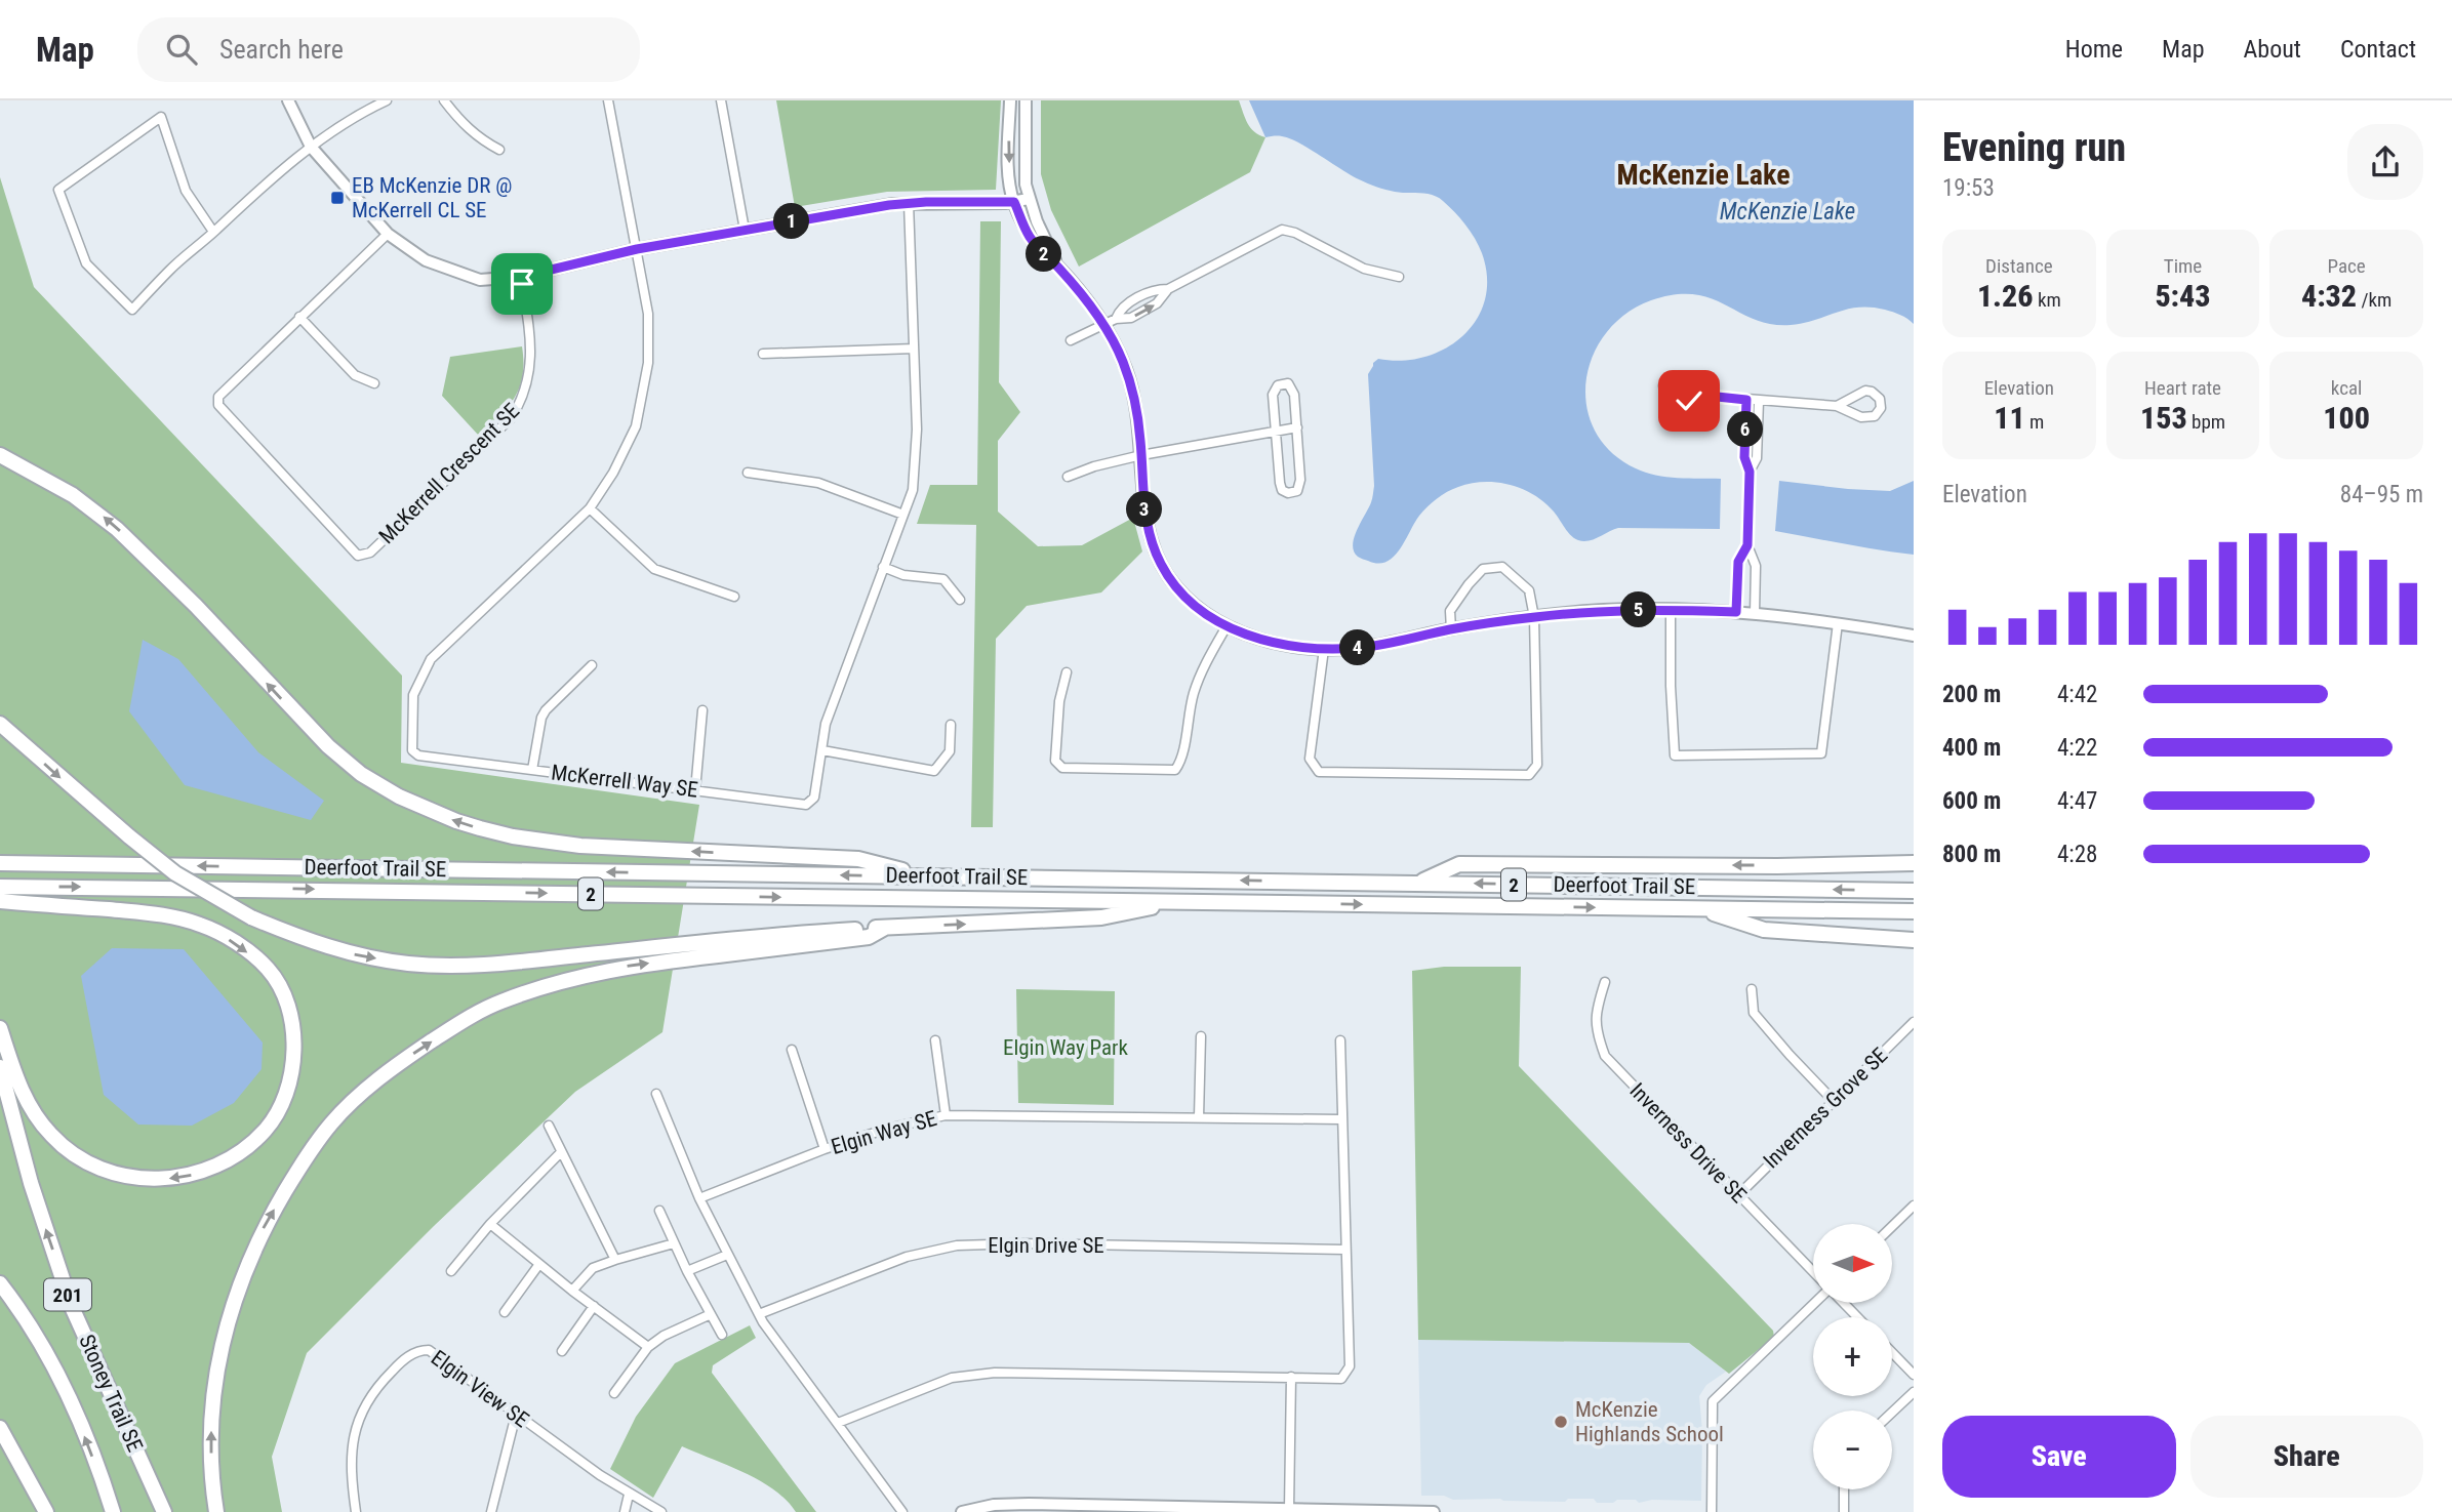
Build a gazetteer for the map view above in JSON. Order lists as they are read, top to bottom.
{
  "streets": {
    "highway": [
      "Deerfoot Trail SE",
      "2",
      "201",
      "Stoney Trail SE"
    ],
    "street": [
      "McKerrell Crescent SE",
      "McKerrell Way SE",
      "Inverness Grove SE",
      "Elgin Way SE",
      "Inverness Drive SE",
      "Elgin Drive SE",
      "Elgin View SE"
    ]
  },
  "crossings": [
    ["Inverness Grove SE", "Inverness Drive SE"]
  ],
  "districts": ["McKenzie Lake"],
  "water": ["McKenzie Lake"],
  "parks": ["Elgin Way Park"],
  "places": {
    "transit": ["EB McKenzie DR @ McKerrell CL SE"],
    "other": ["McKenzie Highlands School"]
  },
  "north": "right",
  "page": {
    "header": "Map",
    "search": "Search here",
    "nav": [
      "Home",
      "Map",
      "About",
      "Contact"
    ],
    "heading": ["Evening run", "19:53"],
    "pins": [
      "1",
      "2",
      "6",
      "3",
      "5",
      "4"
    ],
    "stats": [
      ["Distance", "1.26 km"],
      ["Time", "5:43"],
      ["Pace", "4:32 /km"],
      ["Elevation", "11 m"],
      ["Heart rate", "153 bpm"],
      ["kcal", "100"]
    ],
    "chart": ["Elevation", "84–95 m"],
    "list": [
      {
        "name": "200 m",
        "note": "4:42"
      },
      {
        "name": "400 m",
        "note": "4:22"
      },
      {
        "name": "600 m",
        "note": "4:47"
      },
      {
        "name": "800 m",
        "note": "4:28"
      }
    ],
    "map_buttons": ["+", "−"],
    "buttons": ["Save", "Share"]
  }
}
